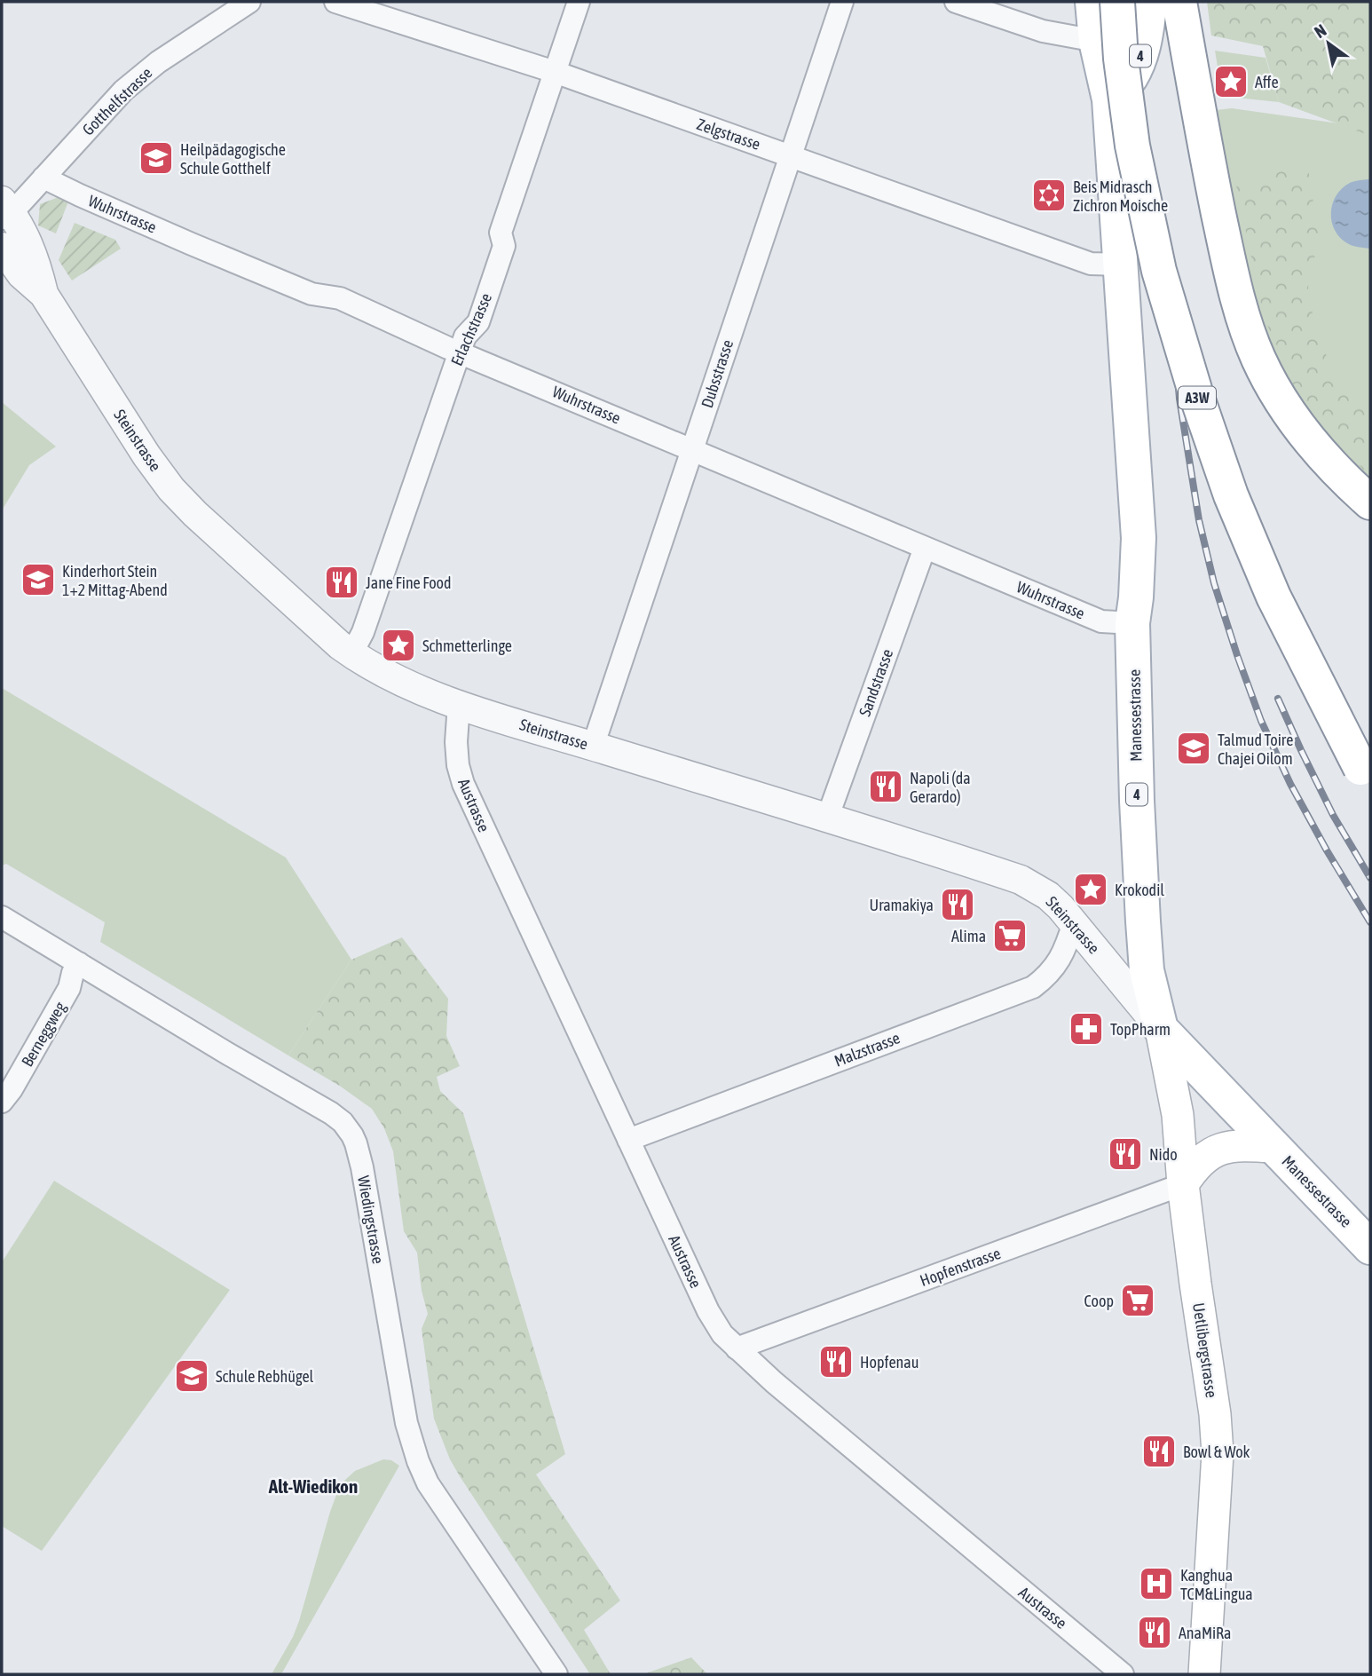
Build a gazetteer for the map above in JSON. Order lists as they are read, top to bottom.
{
  "streets": {
    "main road": [
      "4",
      "A3W",
      "Manessestrasse",
      "Uetlibergstrasse"
    ],
    "street": [
      "Gotthelfstrasse",
      "Zelgstrasse",
      "Wuhrstrasse",
      "Erlachstrasse",
      "Dubsstrasse",
      "Steinstrasse",
      "Sandstrasse",
      "Austrasse",
      "Berneggweg",
      "Malzstrasse",
      "Wiedingstrasse",
      "Hopfenstrasse"
    ]
  },
  "crossings": [
    ["4", "Manessestrasse"],
    ["Gotthelfstrasse", "Wuhrstrasse"],
    ["Gotthelfstrasse", "Steinstrasse"],
    ["Zelgstrasse", "Erlachstrasse"],
    ["Zelgstrasse", "Dubsstrasse"],
    ["Zelgstrasse", "Manessestrasse"],
    ["Wuhrstrasse", "Erlachstrasse"],
    ["Wuhrstrasse", "Dubsstrasse"],
    ["Wuhrstrasse", "Sandstrasse"],
    ["Wuhrstrasse", "Manessestrasse"],
    ["Erlachstrasse", "Steinstrasse"],
    ["Dubsstrasse", "Steinstrasse"],
    ["Steinstrasse", "Sandstrasse"],
    ["Steinstrasse", "Manessestrasse"],
    ["Steinstrasse", "Austrasse"],
    ["Steinstrasse", "Malzstrasse"],
    ["Steinstrasse", "Uetlibergstrasse"],
    ["Manessestrasse", "Uetlibergstrasse"],
    ["Austrasse", "Malzstrasse"],
    ["Austrasse", "Hopfenstrasse"],
    ["Berneggweg", "Wiedingstrasse"],
    ["Hopfenstrasse", "Uetlibergstrasse"]
  ],
  "districts": ["Alt-Wiedikon"],
  "places": {
    "place": ["Affe", "Schmetterlinge", "Krokodil"],
    "school or university": [
      "Heilpädagogische Schule Gotthelf",
      "Kinderhort Stein 1+2 Mittag-Abend",
      "Talmud Toire Chajei Oilom",
      "Schule Rebhügel"
    ],
    "synagogue": ["Beis Midrasch Zichron Moische"],
    "restaurant": [
      "Jane Fine Food",
      "Napoli (da Gerardo)",
      "Uramakiya",
      "Nido",
      "Hopfenau",
      "Bowl & Wok",
      "AnaMiRa"
    ],
    "supermarket": ["Alima", "Coop"],
    "pharmacy": ["TopPharm"],
    "hospital": ["Kanghua TCM&Lingua"]
  },
  "north": "top left"
}
